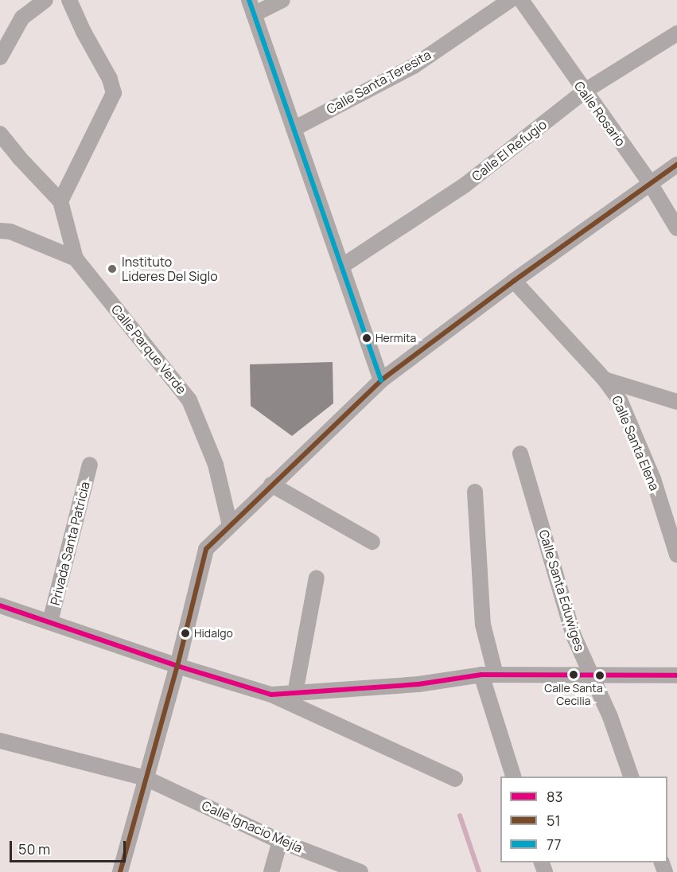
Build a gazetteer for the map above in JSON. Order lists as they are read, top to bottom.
{
  "streets": {
    "street": [
      "Calle Santa Teresita",
      "Calle Rosario",
      "Calle El Refugio",
      "Calle Parque Verde",
      "Calle Santa Elena",
      "Privada Santa Patricia",
      "Calle Santa Eduwiges",
      "Calle Ignacio Mejía"
    ]
  },
  "crossings": [
    ["Calle Rosario", "Calle El Refugio"]
  ],
  "places": [
    "Instituto Lideres Del Siglo",
    "Hermita",
    "Hidalgo",
    "Calle Santa Cecilia"
  ],
  "lines": ["transit line 77", "transit line 51", "transit line 83"],
  "legend": ["83", "51", "77"],
  "scale_bar": "50 m"
}
